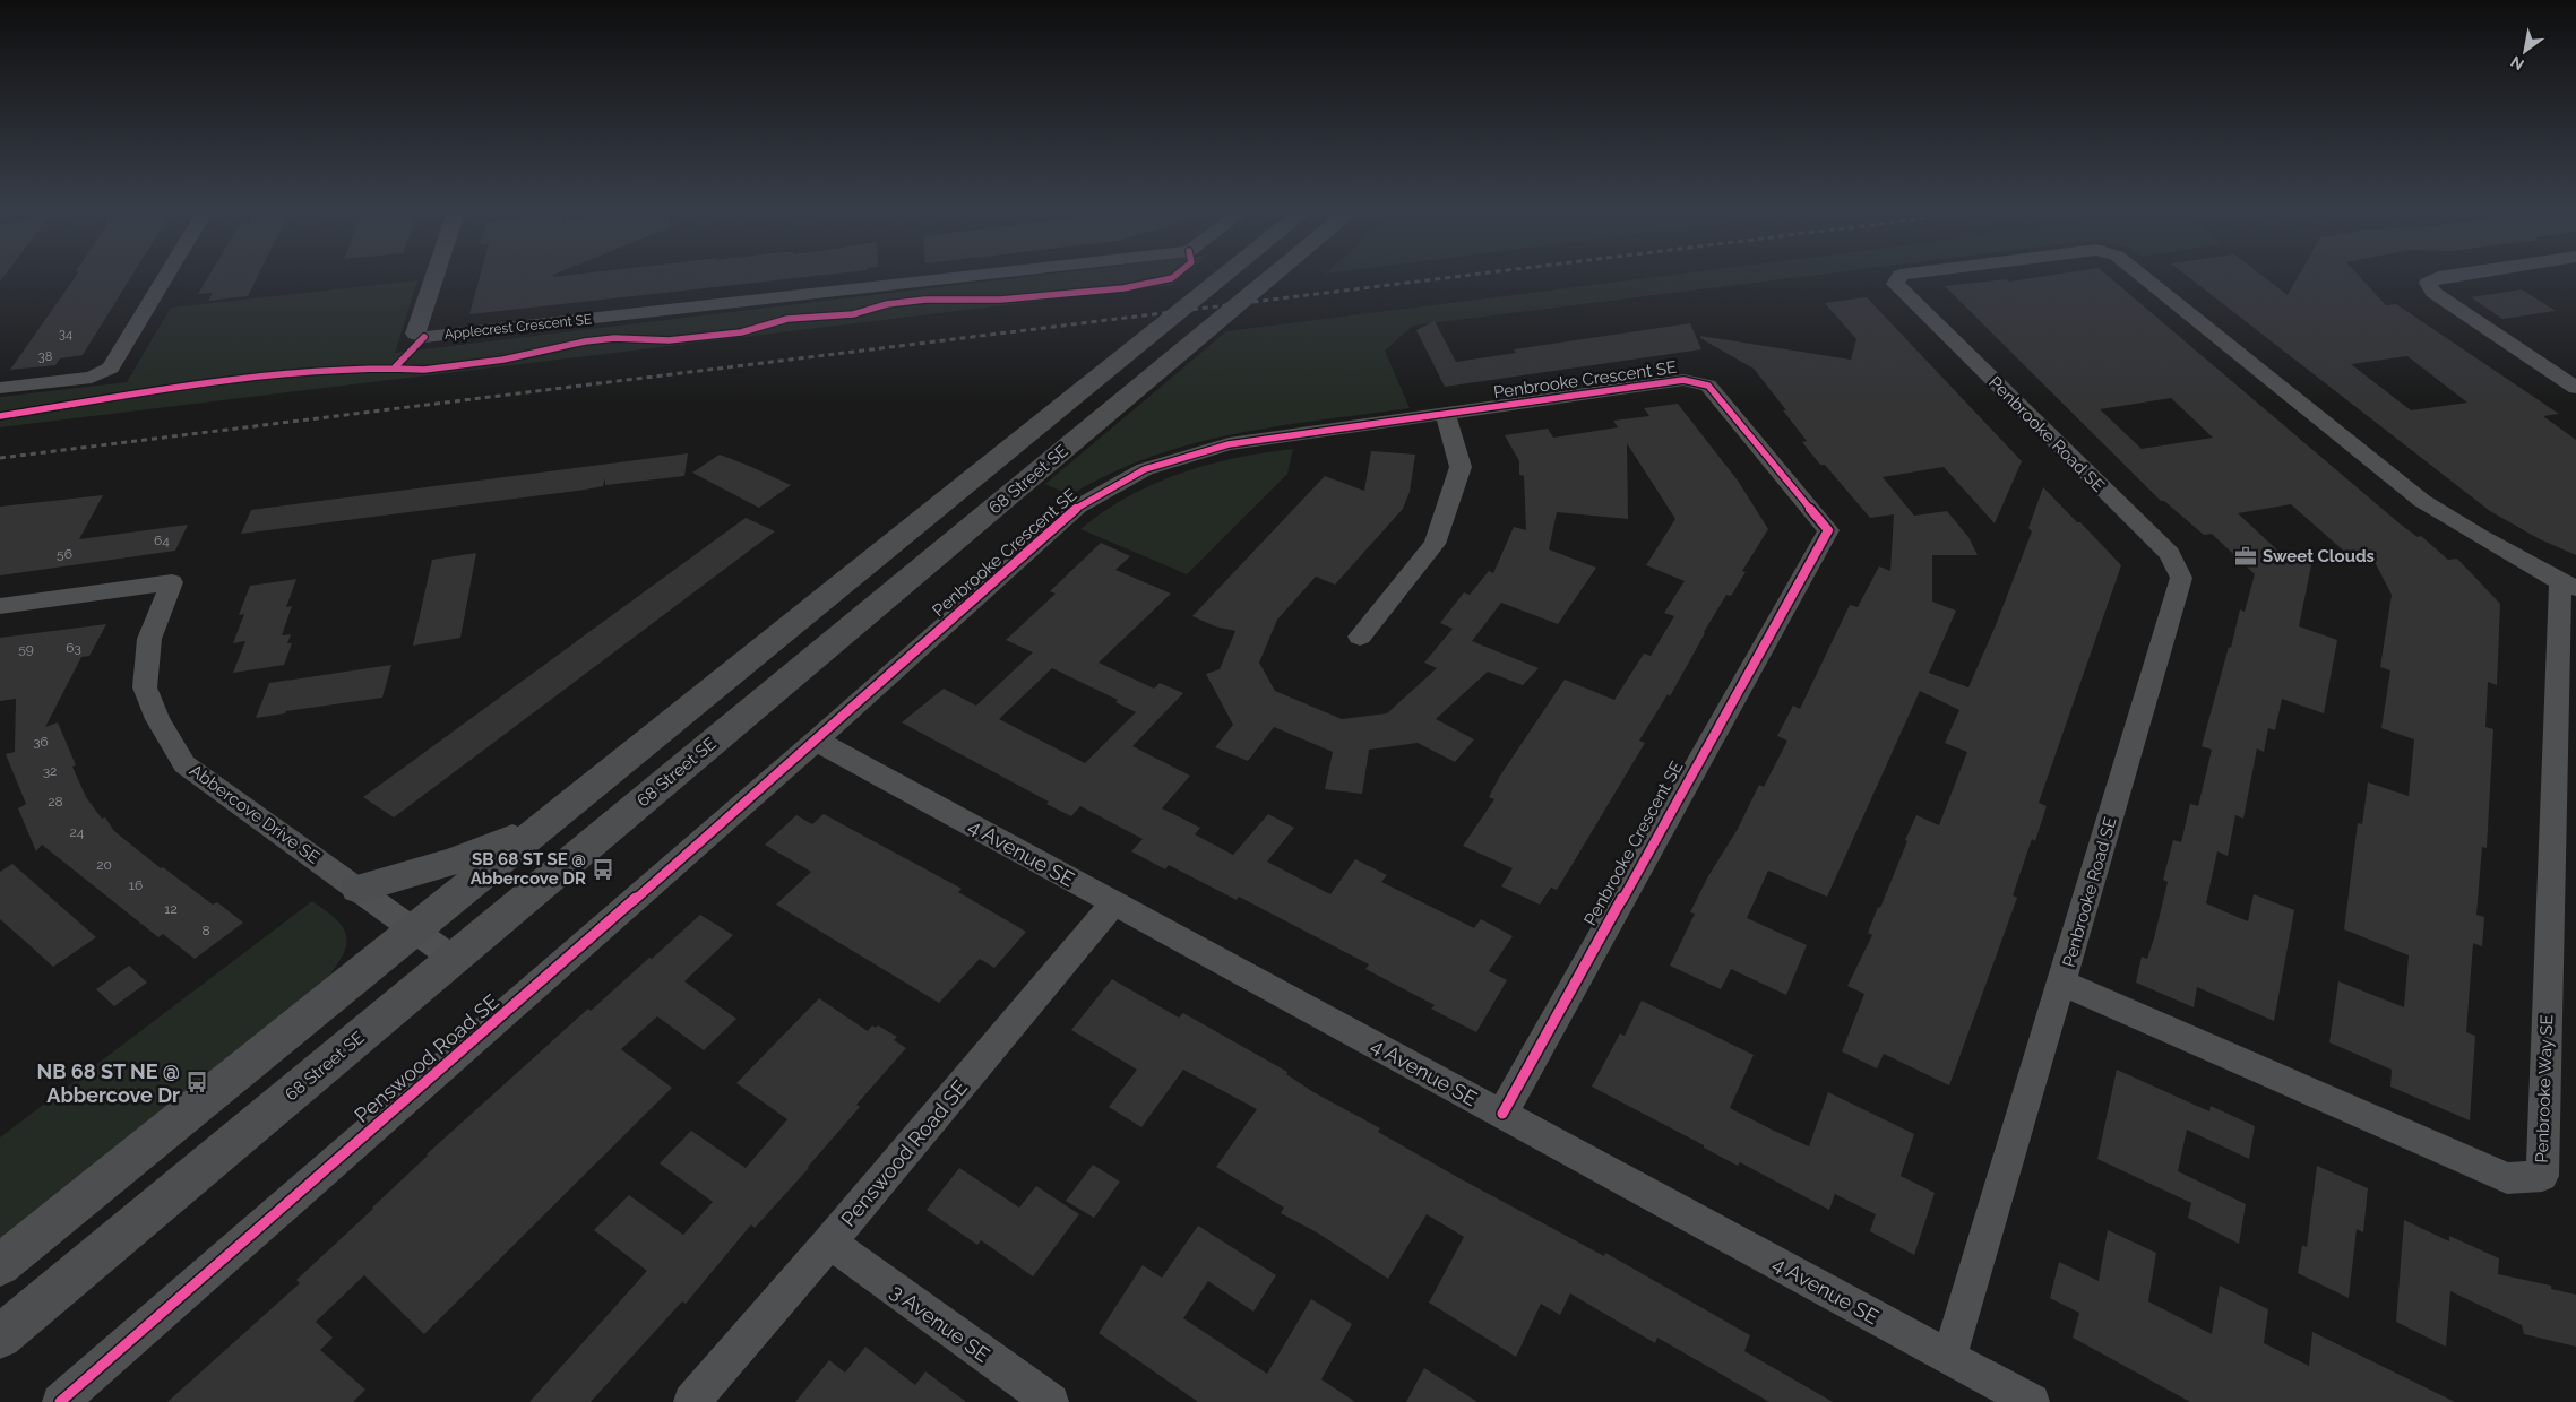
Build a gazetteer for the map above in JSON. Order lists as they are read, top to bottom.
{
  "streets": {
    "main road": ["68 Street SE"],
    "street": [
      "Applecrest Crescent SE",
      "Penbrooke Crescent SE",
      "Penbrooke Road SE",
      "Abbercove Drive SE",
      "4 Avenue SE",
      "Penswood Road SE",
      "Penbrooke Way SE",
      "3 Avenue SE"
    ]
  },
  "crossings": [
    ["Penbrooke Crescent SE", "4 Avenue SE"],
    ["Penbrooke Crescent SE", "Penswood Road SE"],
    ["Penbrooke Road SE", "4 Avenue SE"],
    ["Penbrooke Road SE", "Penbrooke Way SE"],
    ["68 Street SE", "Abbercove Drive SE"],
    ["4 Avenue SE", "Penswood Road SE"],
    ["Penswood Road SE", "3 Avenue SE"]
  ],
  "places": {
    "office": ["Sweet Clouds"],
    "bus stop": ["SB 68 ST SE @ Abbercove DR", "NB 68 ST NE @ Abbercove Dr"]
  },
  "house_numbers": [
    "34",
    "38",
    "64",
    "56",
    "63",
    "59",
    "36",
    "32",
    "28",
    "24",
    "20",
    "16",
    "12",
    "8"
  ],
  "north": "bottom left"
}
